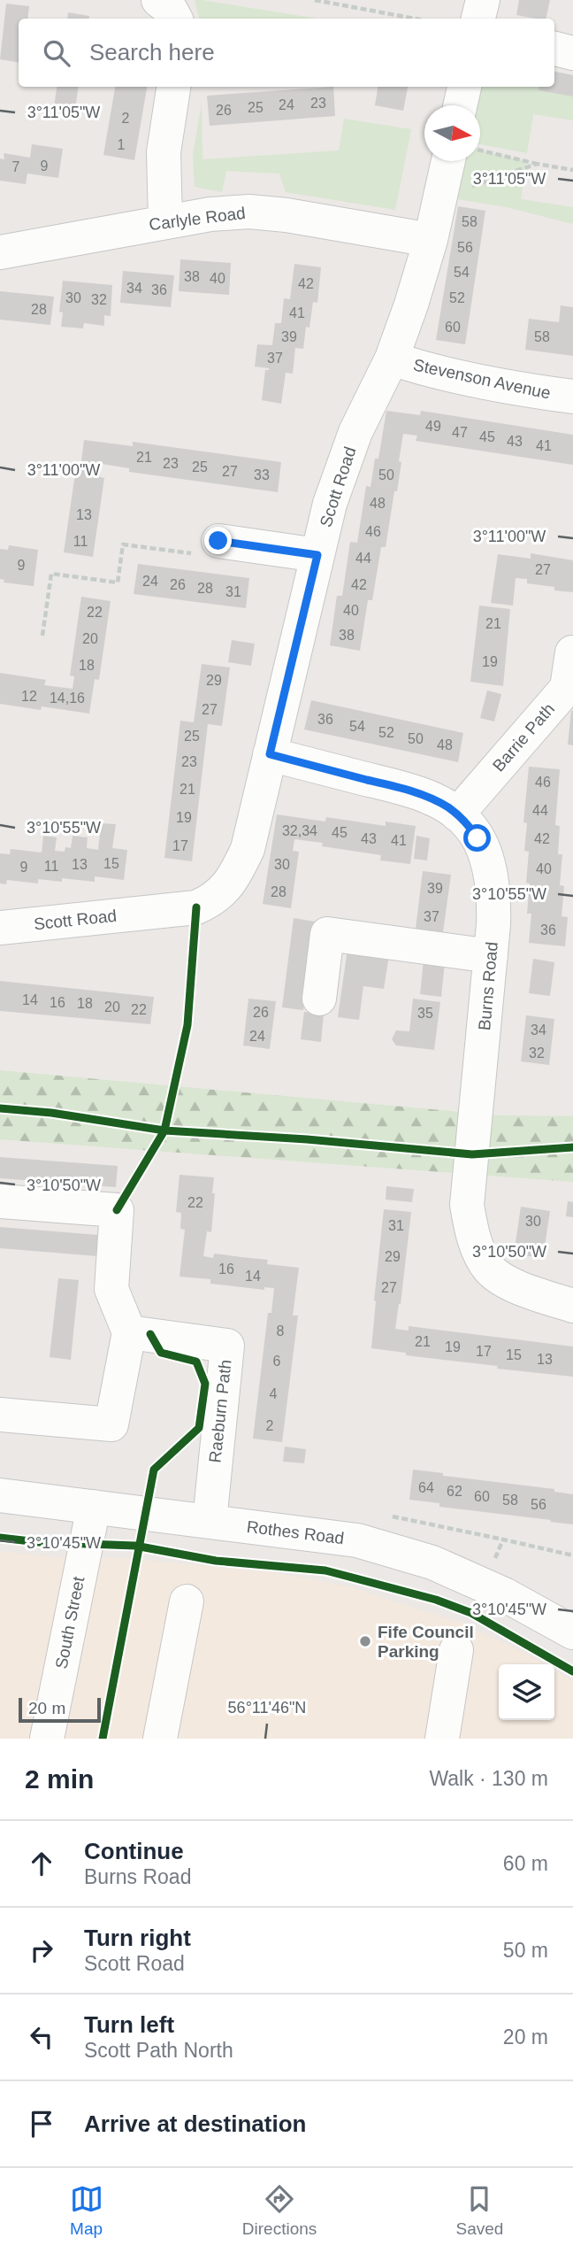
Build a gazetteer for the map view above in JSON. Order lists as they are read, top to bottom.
{
  "streets": {
    "street": [
      "Carlyle Road",
      "Stevenson Avenue",
      "Scott Road",
      "Barrie Path",
      "Burns Road",
      "Raeburn Path",
      "Rothes Road",
      "South Street"
    ]
  },
  "crossings": [
    ["Carlyle Road", "Scott Road"],
    ["Stevenson Avenue", "Scott Road"],
    ["Scott Road", "Burns Road"],
    ["Barrie Path", "Burns Road"],
    ["Raeburn Path", "Rothes Road"],
    ["Rothes Road", "South Street"]
  ],
  "places": ["Fife Council Parking"],
  "house_numbers": [
    "23",
    "24",
    "25",
    "26",
    "2",
    "1",
    "9",
    "7",
    "58",
    "56",
    "54",
    "38",
    "40",
    "42",
    "34",
    "36",
    "30",
    "52",
    "32",
    "28",
    "41",
    "60",
    "39",
    "58",
    "37",
    "49",
    "47",
    "45",
    "43",
    "41",
    "21",
    "23",
    "25",
    "27",
    "33",
    "50",
    "48",
    "13",
    "46",
    "11",
    "44",
    "9",
    "27",
    "24",
    "26",
    "42",
    "28",
    "31",
    "40",
    "22",
    "21",
    "38",
    "20",
    "19",
    "18",
    "29",
    "12",
    "14,16",
    "27",
    "36",
    "54",
    "52",
    "25",
    "50",
    "48",
    "23",
    "46",
    "21",
    "44",
    "19",
    "32,34",
    "45",
    "43",
    "42",
    "41",
    "17",
    "15",
    "13",
    "30",
    "11",
    "9",
    "40",
    "39",
    "28",
    "37",
    "36",
    "14",
    "16",
    "18",
    "20",
    "22",
    "26",
    "35",
    "34",
    "24",
    "32",
    "22",
    "30",
    "31",
    "29",
    "16",
    "14",
    "27",
    "8",
    "21",
    "19",
    "17",
    "15",
    "13",
    "6",
    "4",
    "2",
    "64",
    "62",
    "60",
    "58",
    "56"
  ],
  "scale_bar": "20 m",
  "north": "right",
  "page": {
    "search": "Search here",
    "scale": "20 m",
    "heading": ["2 min", "Walk · 130 m"],
    "list": [
      ["Continue", "Burns Road", "60 m"],
      ["Turn right", "Scott Road", "50 m"],
      ["Turn left", "Scott Path North", "20 m"],
      "Arrive at destination"
    ],
    "nav": ["Map", "Directions", "Saved"]
  },
  "coordinates": [
    "3°11'05\"W",
    "3°11'00\"W",
    "3°10'55\"W",
    "3°10'50\"W",
    "3°10'45\"W",
    "56°11'46\"N"
  ]
}
